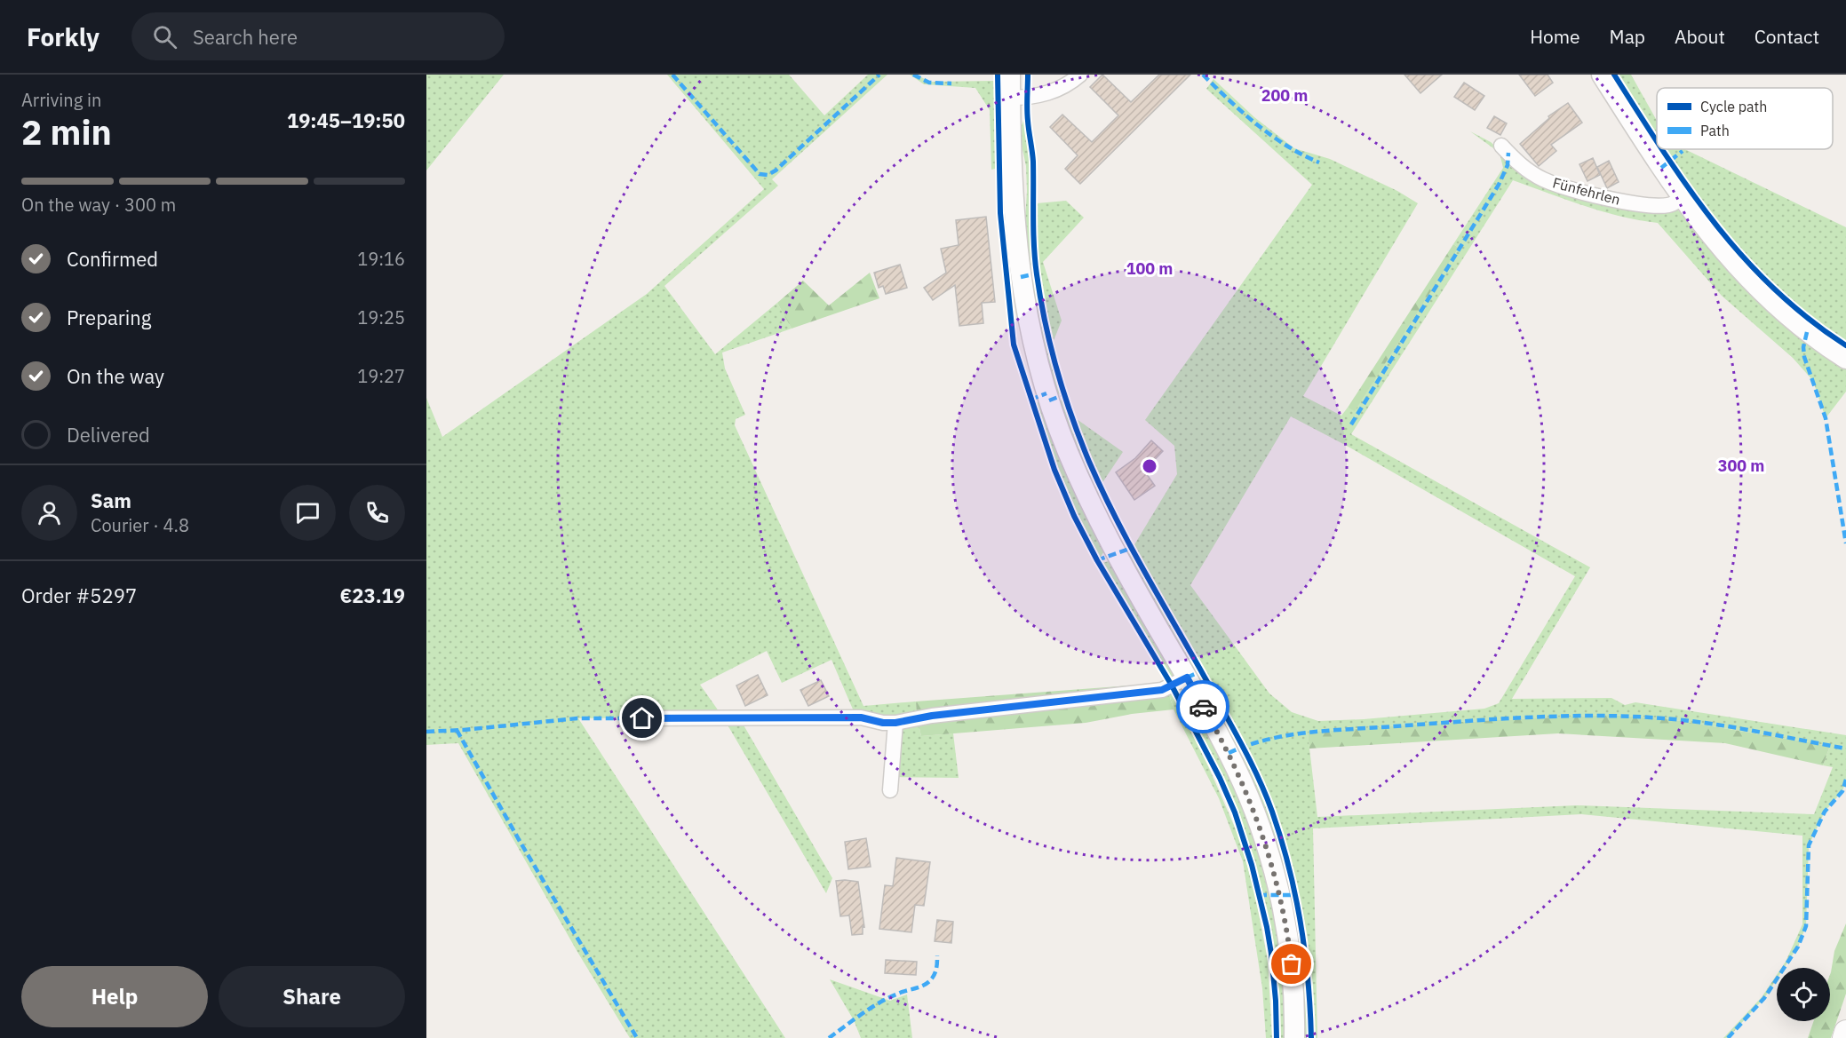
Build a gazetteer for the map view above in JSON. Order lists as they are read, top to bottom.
{
  "streets": {
    "street": ["Fünfehrlen"]
  },
  "legend": ["Cycle path", "Path"],
  "page": {
    "header": "Forkly",
    "search": "Search here",
    "nav": [
      "Home",
      "Map",
      "About",
      "Contact"
    ],
    "heading": ["2 min", "Arriving in", "19:45–19:50"],
    "panel": [
      "Sam",
      "Courier · 4.8",
      "Order #5297",
      "€23.19"
    ],
    "bar": "On the way · 300 m",
    "list": [
      ["Confirmed", "19:16"],
      ["Preparing", "19:25"],
      ["On the way", "19:27"],
      "Delivered"
    ],
    "buttons": ["Help", "Share"]
  },
  "rings": ["200 m", "100 m", "300 m"]
}
